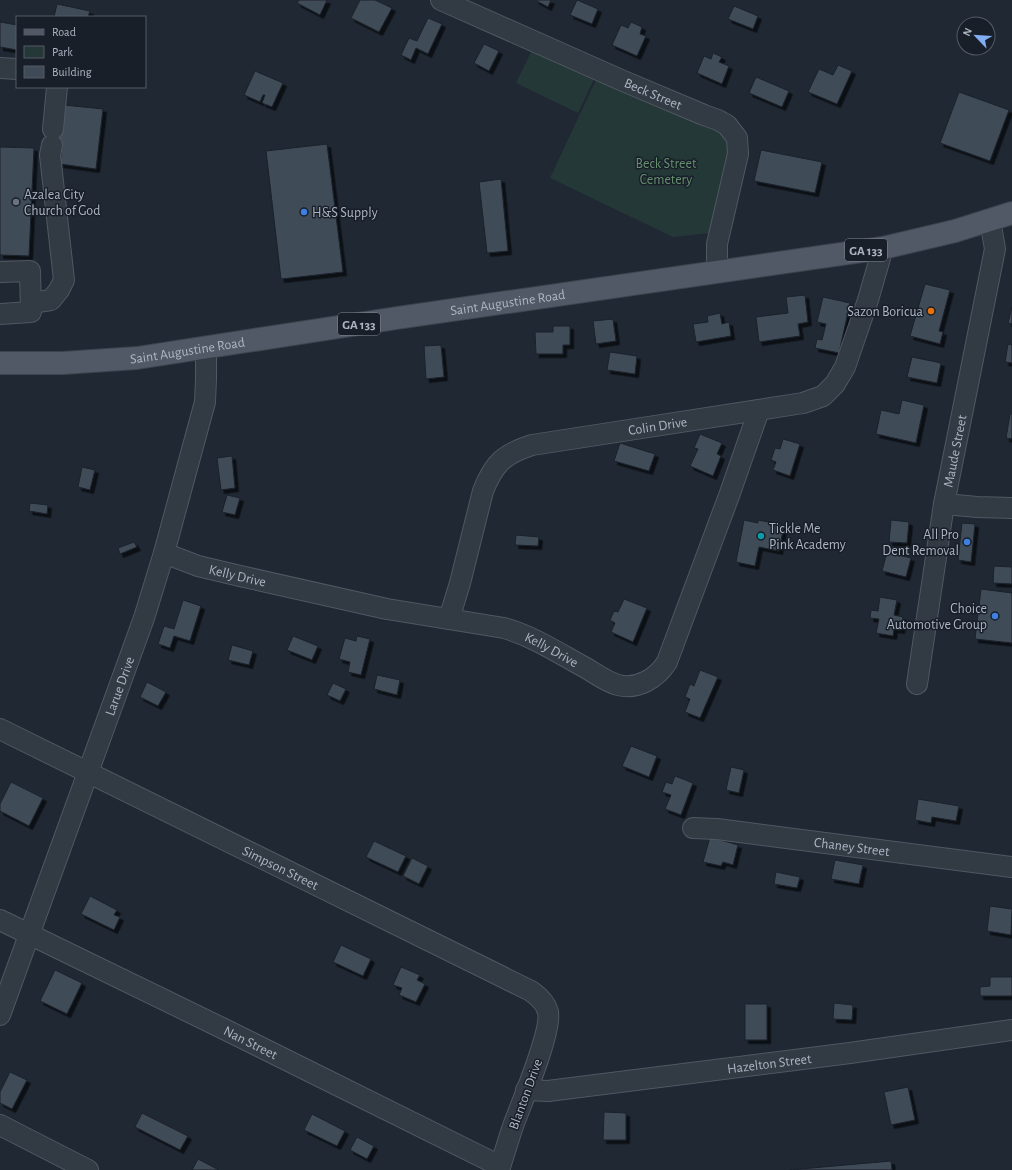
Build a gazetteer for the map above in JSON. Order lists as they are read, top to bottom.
{
  "streets": {
    "main road": ["GA 133", "Saint Augustine Road"],
    "street": [
      "Beck Street",
      "Colin Drive",
      "Maude Street",
      "Kelly Drive",
      "Larue Drive",
      "Chaney Street",
      "Simpson Street",
      "Nan Street",
      "Hazelton Street",
      "Blanton Drive"
    ]
  },
  "crossings": [
    ["Beck Street", "Saint Augustine Road"],
    ["Saint Augustine Road", "Colin Drive"],
    ["Saint Augustine Road", "Maude Street"],
    ["Saint Augustine Road", "Larue Drive"],
    ["Colin Drive", "Kelly Drive"],
    ["Kelly Drive", "Larue Drive"],
    ["Larue Drive", "Simpson Street"],
    ["Larue Drive", "Nan Street"],
    ["Simpson Street", "Blanton Drive"],
    ["Nan Street", "Blanton Drive"],
    ["Hazelton Street", "Blanton Drive"]
  ],
  "parks": ["Beck Street Cemetery"],
  "places": [
    "Azalea City Church of God",
    "H&S Supply",
    "Sazon Boricua",
    "Tickle Me Pink Academy",
    "All Pro Dent Removal",
    "Choice Automotive Group"
  ],
  "legend": ["Road", "Park", "Building"],
  "north": "top left"
}
